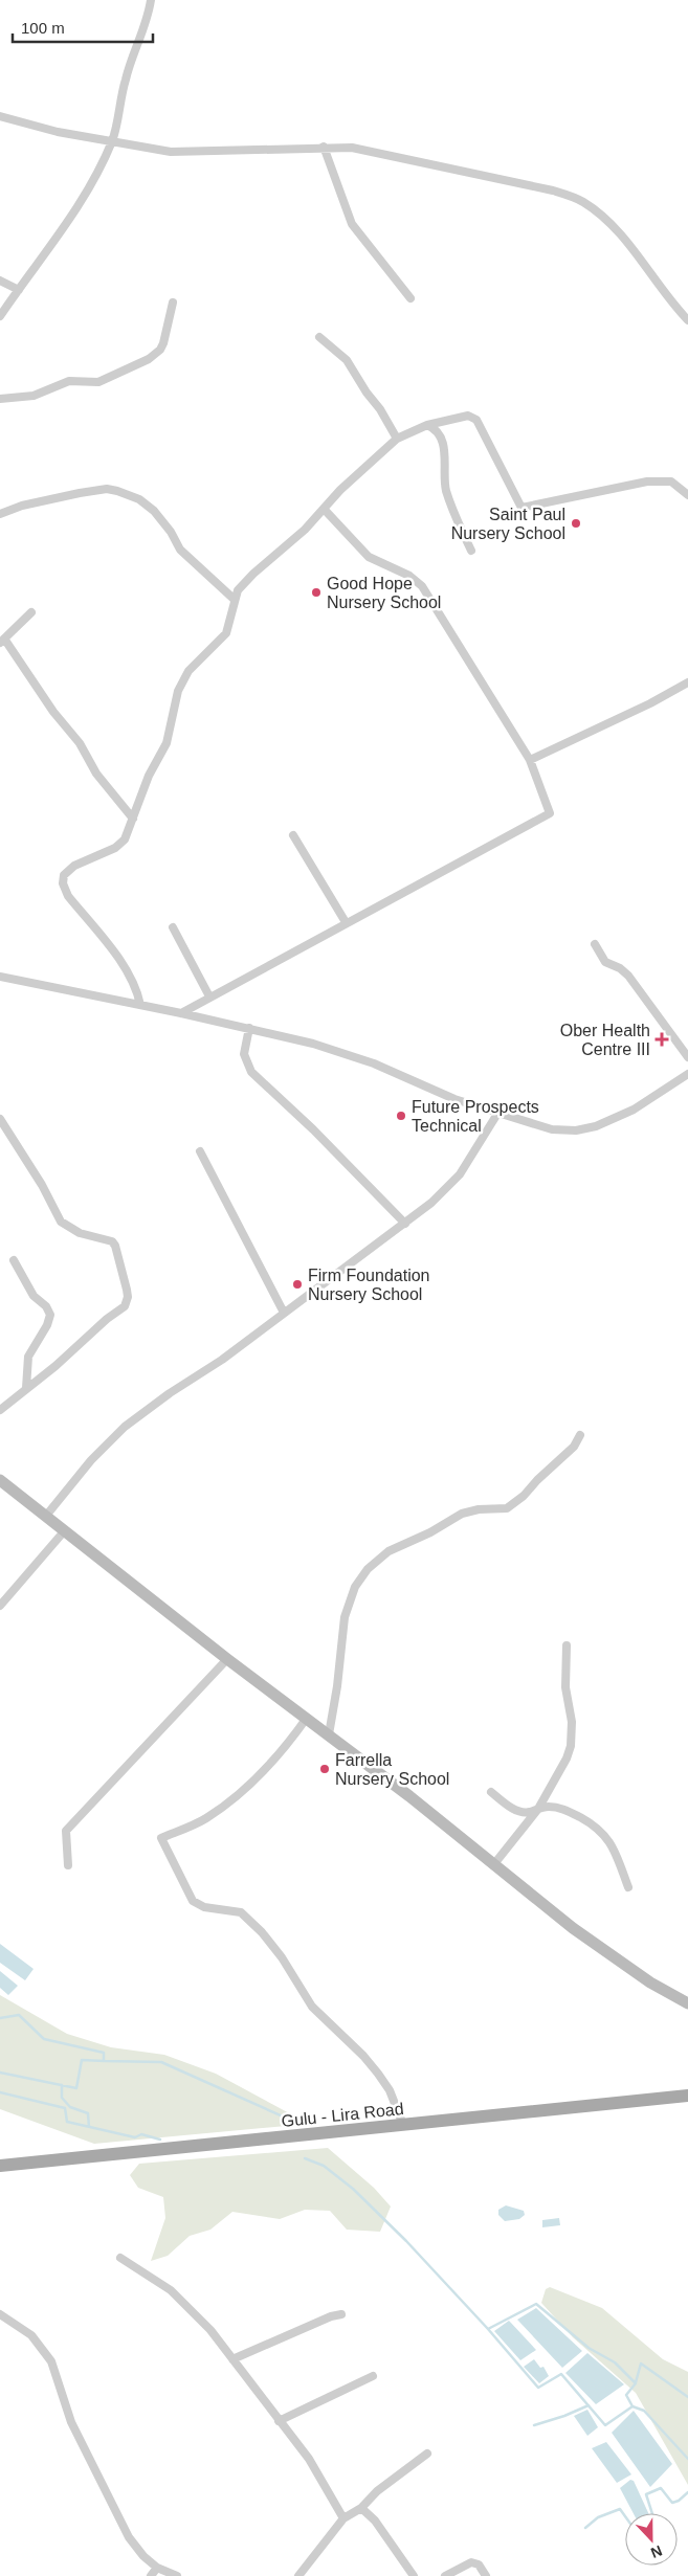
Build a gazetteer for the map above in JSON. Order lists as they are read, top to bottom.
{
  "streets": {
    "main road": ["Gulu - Lira Road"]
  },
  "places": {
    "other": [
      "Saint Paul Nursery School",
      "Good Hope Nursery School",
      "Future Prospects Technical",
      "Firm Foundation Nursery School",
      "Farrella Nursery School"
    ],
    "health": ["Ober Health Centre III"]
  },
  "scale_bar": "100 m",
  "north": "bottom"
}
